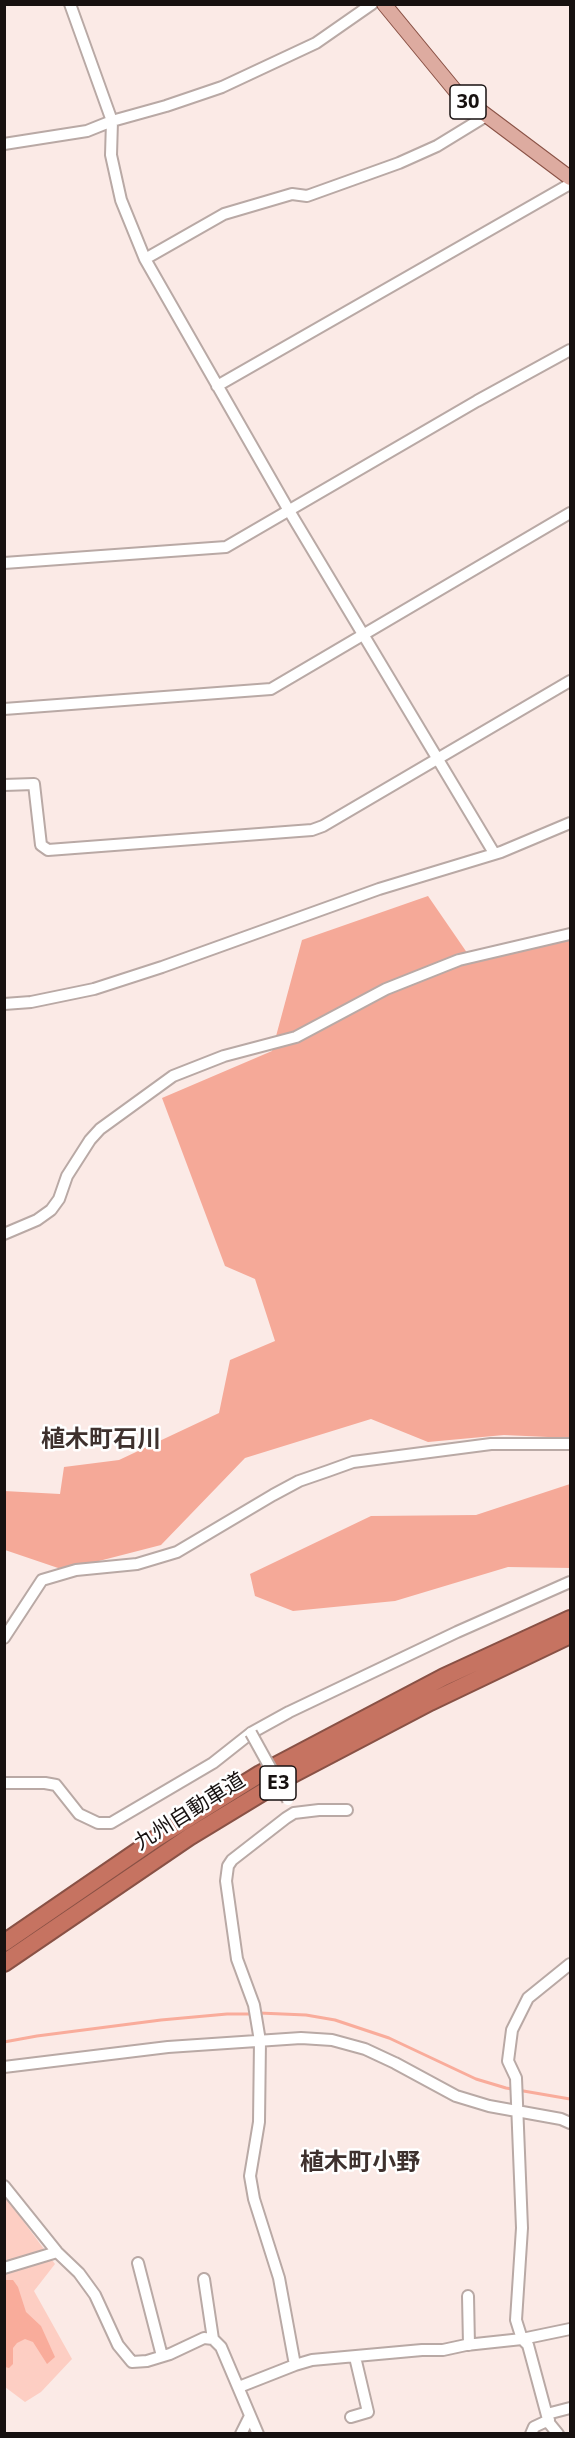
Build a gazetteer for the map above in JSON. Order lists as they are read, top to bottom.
{
  "streets": {
    "highway": ["E3", "九州自動車道"],
    "main road": ["30"]
  },
  "districts": ["植木町石川", "植木町小野"]
}
